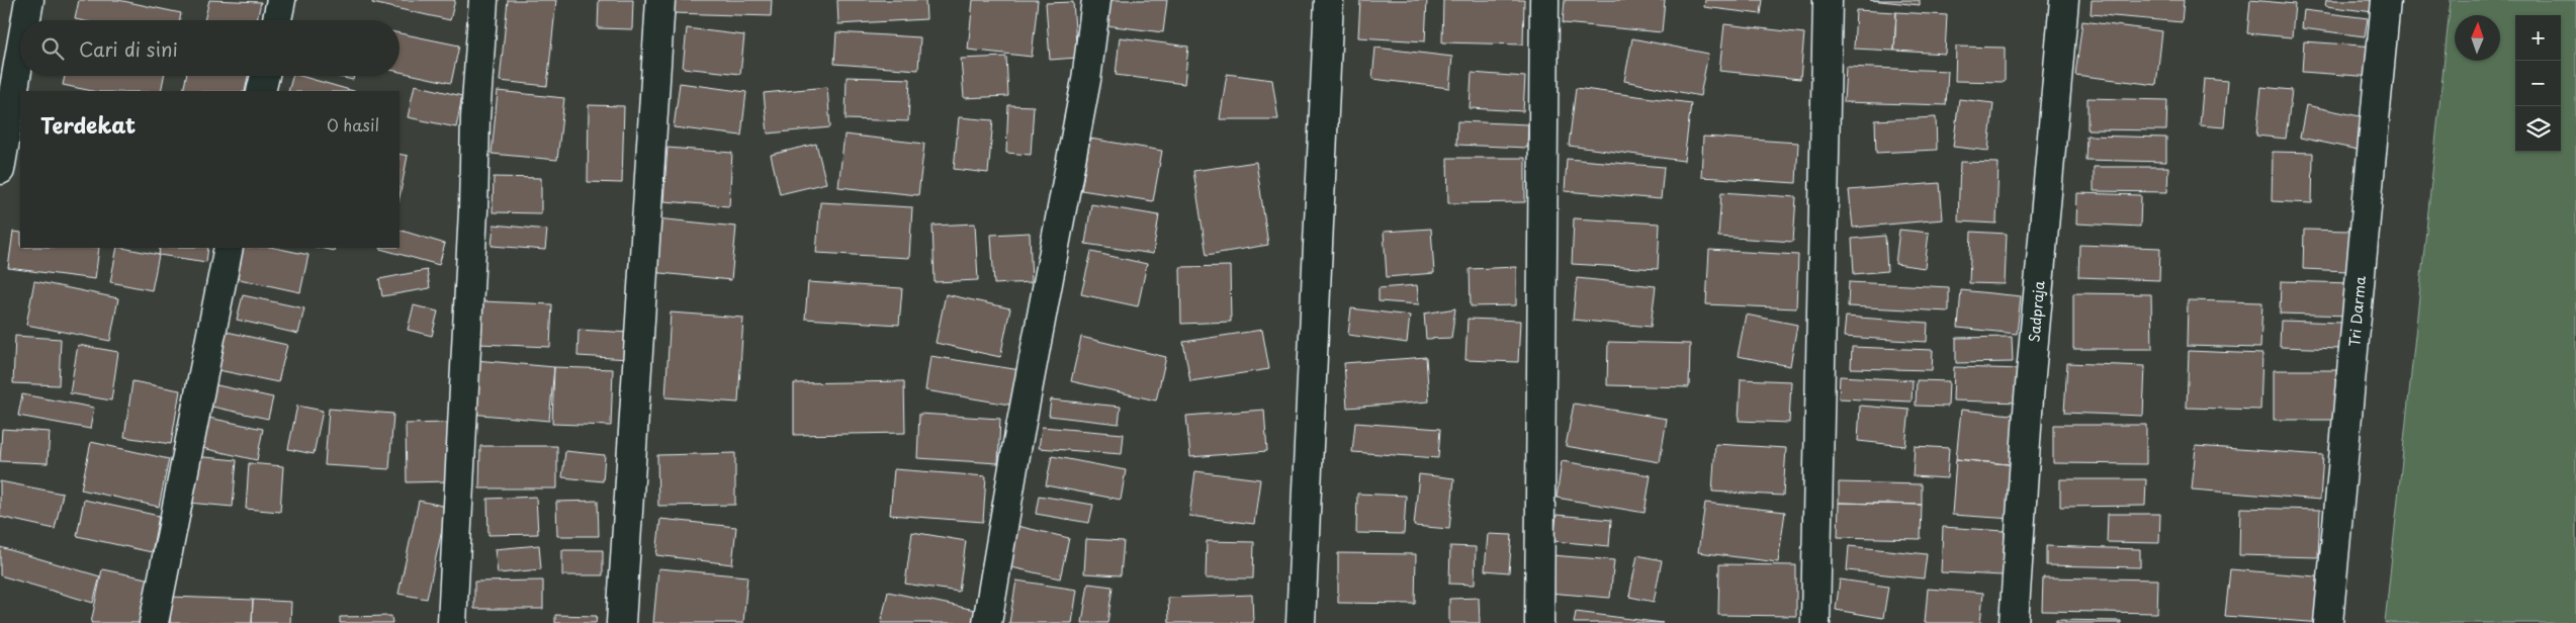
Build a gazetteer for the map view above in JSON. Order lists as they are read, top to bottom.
{
  "streets": {
    "street": ["Sadpraja", "Tri Darma"]
  },
  "north": "top",
  "page": {
    "map_buttons": ["+", "−"],
    "search": "Cari di sini",
    "heading": ["Terdekat", "0 hasil"]
  }
}
